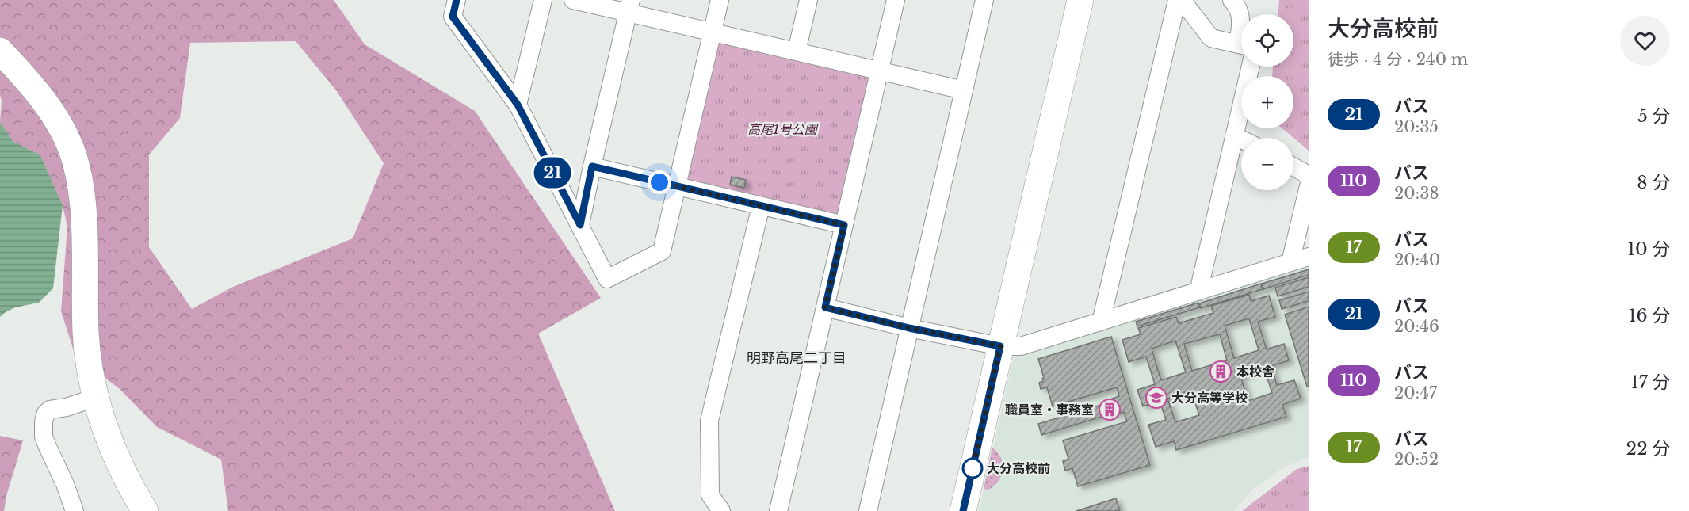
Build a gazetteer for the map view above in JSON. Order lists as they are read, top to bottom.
{
  "districts": ["明野高尾二丁目"],
  "parks": ["高尾1号公園"],
  "places": {
    "building": ["本校舎", "職員室・事務室"],
    "school or university": ["大分高等学校"],
    "other": ["大分高校前"]
  },
  "lines": ["bus line 21"],
  "page": {
    "on_map": "21",
    "heading": ["大分高校前", "徒歩 · 4 分 · 240 m"],
    "map_buttons": ["+", "−"],
    "list": [
      {
        "mark": "21",
        "name": "バス",
        "note": "20:35",
        "value": "5 分"
      },
      {
        "mark": "110",
        "name": "バス",
        "note": "20:38",
        "value": "8 分"
      },
      {
        "mark": "17",
        "name": "バス",
        "note": "20:40",
        "value": "10 分"
      },
      {
        "mark": "21",
        "name": "バス",
        "note": "20:46",
        "value": "16 分"
      },
      {
        "mark": "110",
        "name": "バス",
        "note": "20:47",
        "value": "17 分"
      },
      {
        "mark": "17",
        "name": "バス",
        "note": "20:52",
        "value": "22 分"
      }
    ]
  }
}
